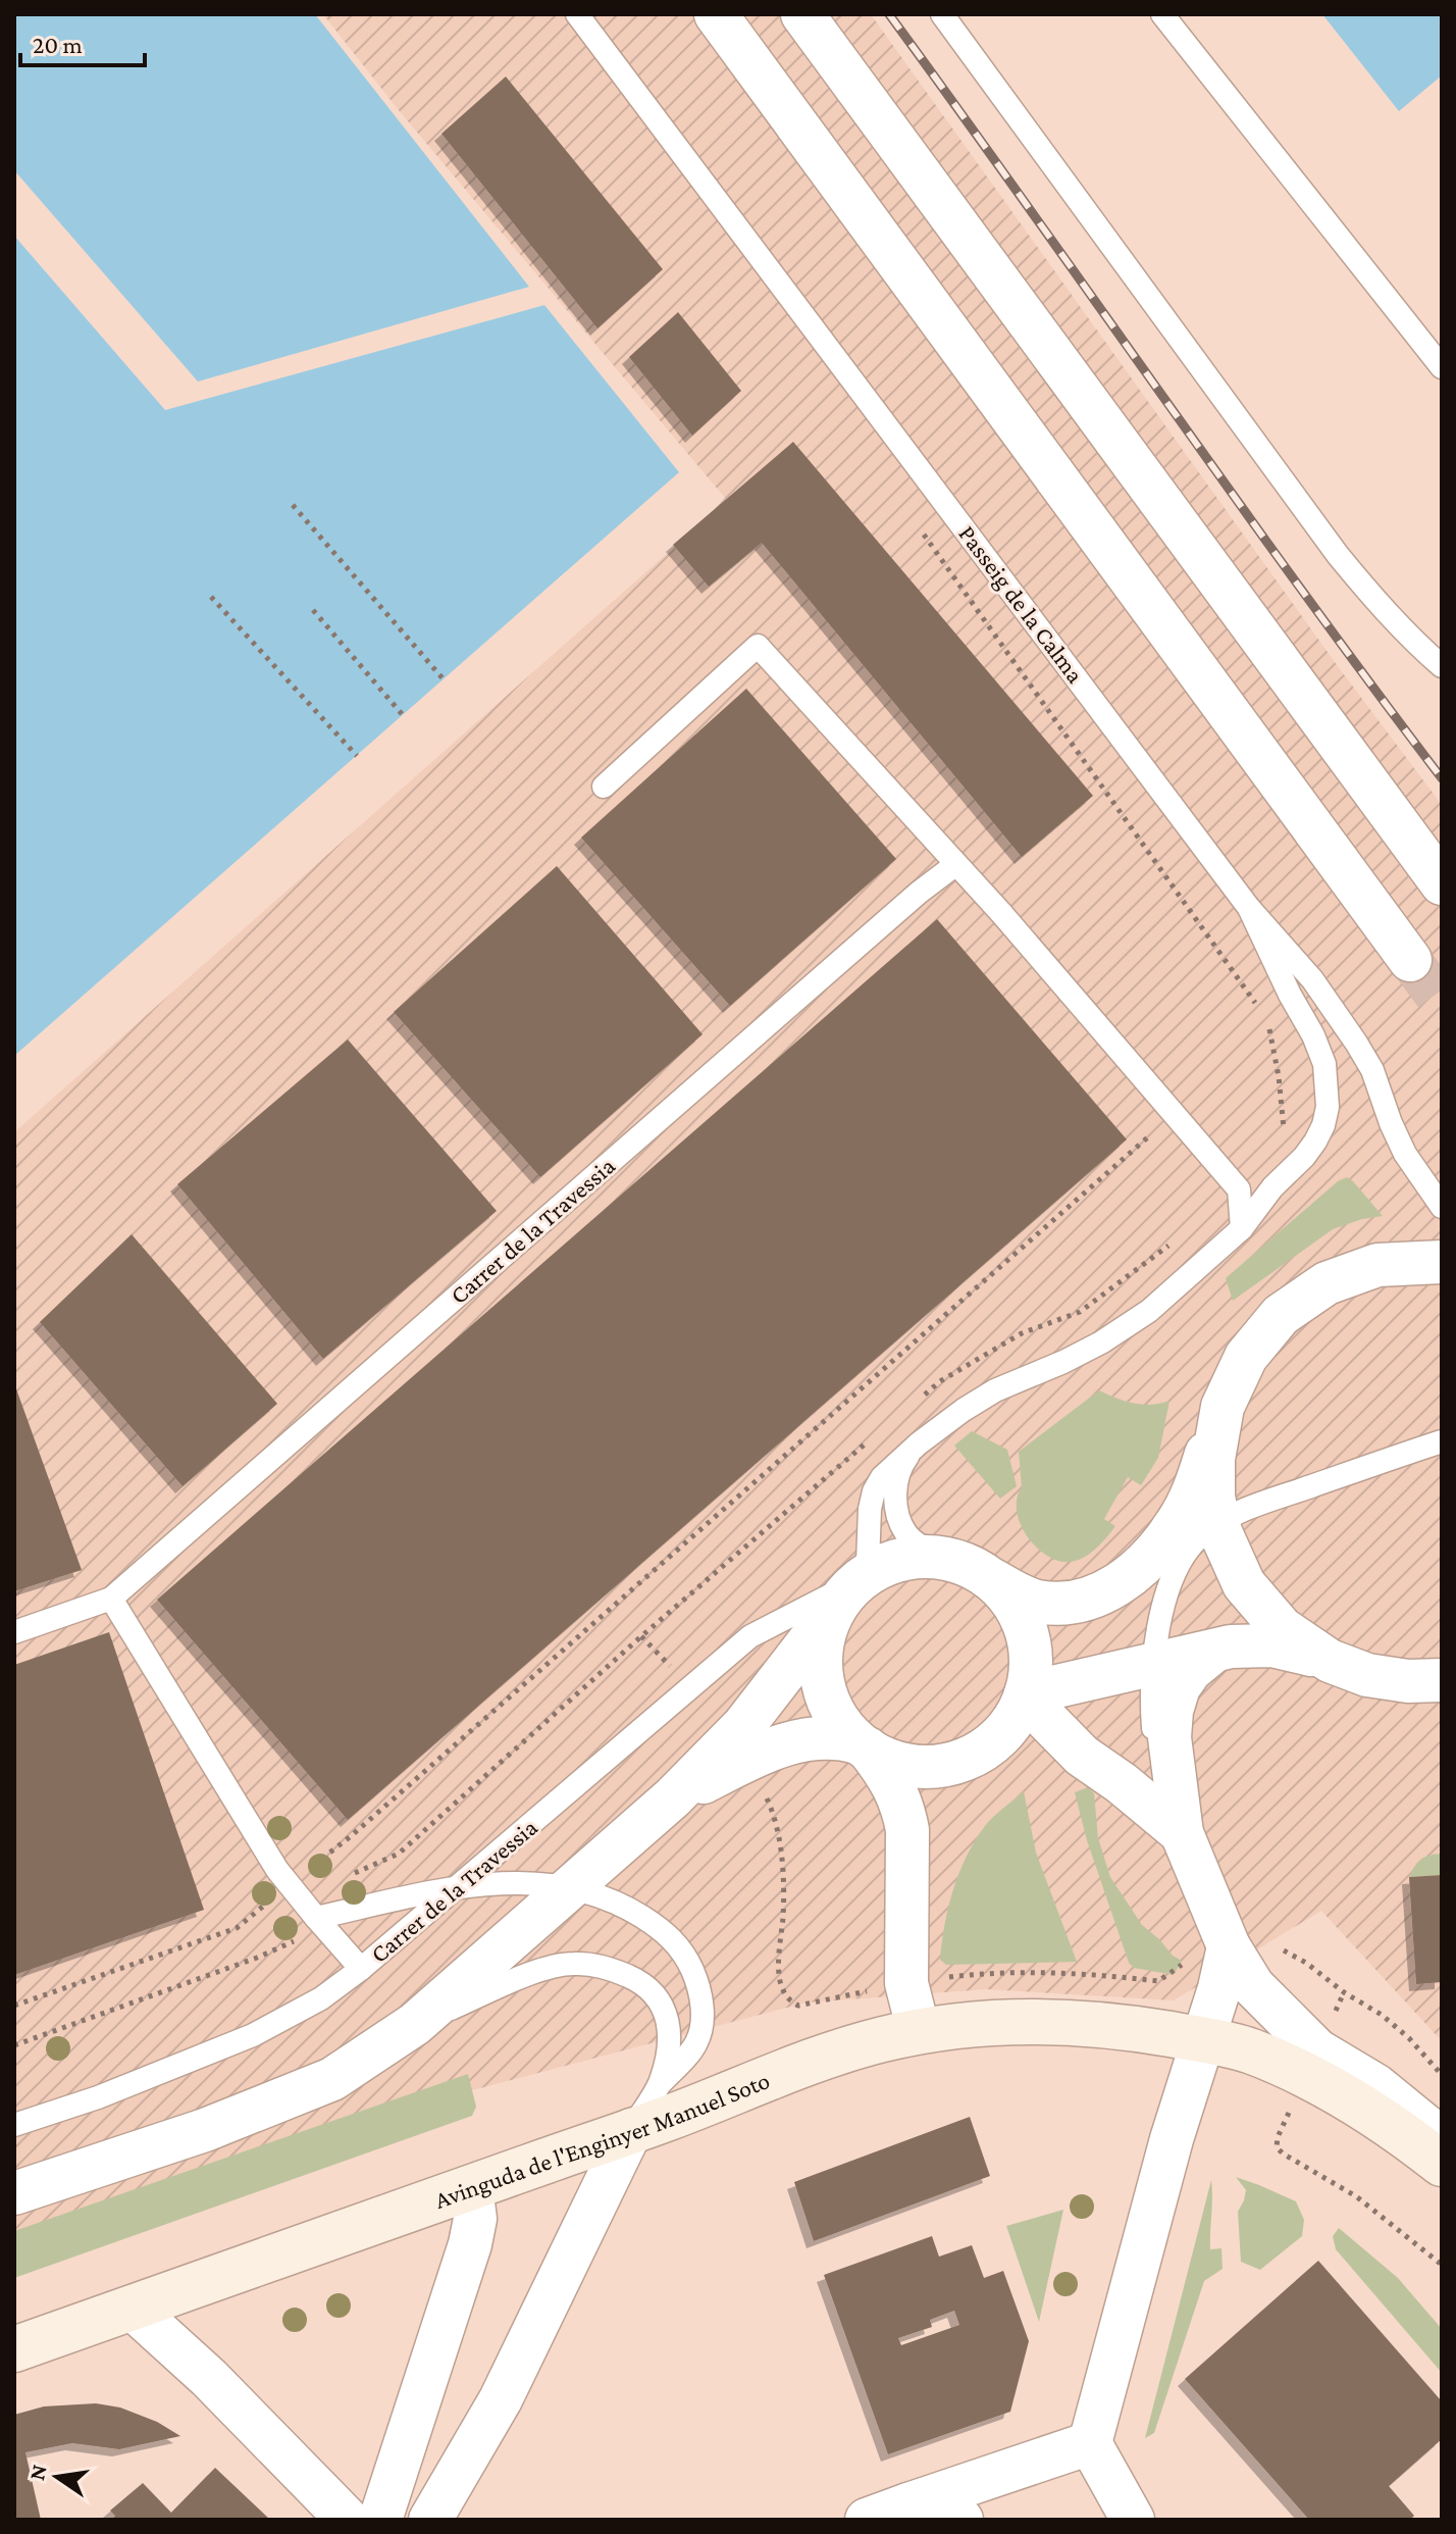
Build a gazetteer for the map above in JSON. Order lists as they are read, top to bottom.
{
  "streets": {
    "main road": ["Avinguda de l'Enginyer Manuel Soto"],
    "lane": ["Passeig de la Calma", "Carrer de la Travessia"]
  },
  "scale_bar": "20 m",
  "north": "left"
}
